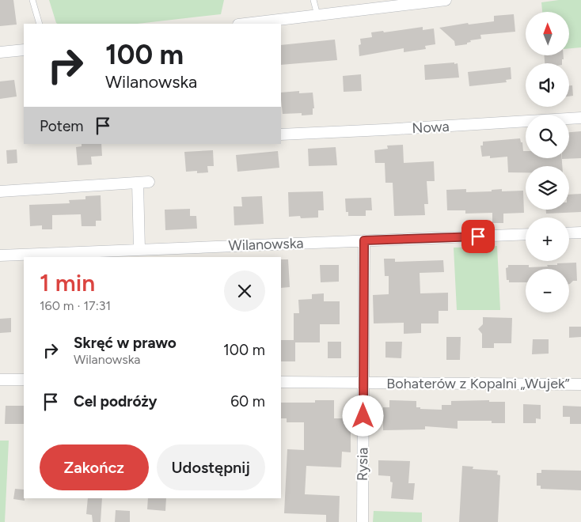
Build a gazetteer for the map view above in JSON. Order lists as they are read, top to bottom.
{
  "streets": {
    "street": [
      "Nowa",
      "Wilanowska",
      "Bohaterów z Kopalni „Wujek”",
      "Rysia"
    ]
  },
  "crossings": [
    ["Wilanowska", "Rysia"],
    ["Bohaterów z Kopalni „Wujek”", "Rysia"]
  ],
  "north": "top",
  "page": {
    "map_buttons": ["+", "−"],
    "turn": ["100 m", "Wilanowska"],
    "then": "Potem",
    "heading": ["1 min", "160 m · 17:31"],
    "list": [
      {
        "name": "Skręć w prawo",
        "note": "Wilanowska",
        "value": "100 m"
      },
      {
        "name": "Cel podróży",
        "value": "60 m"
      }
    ],
    "buttons": ["Zakończ", "Udostępnij"]
  }
}
